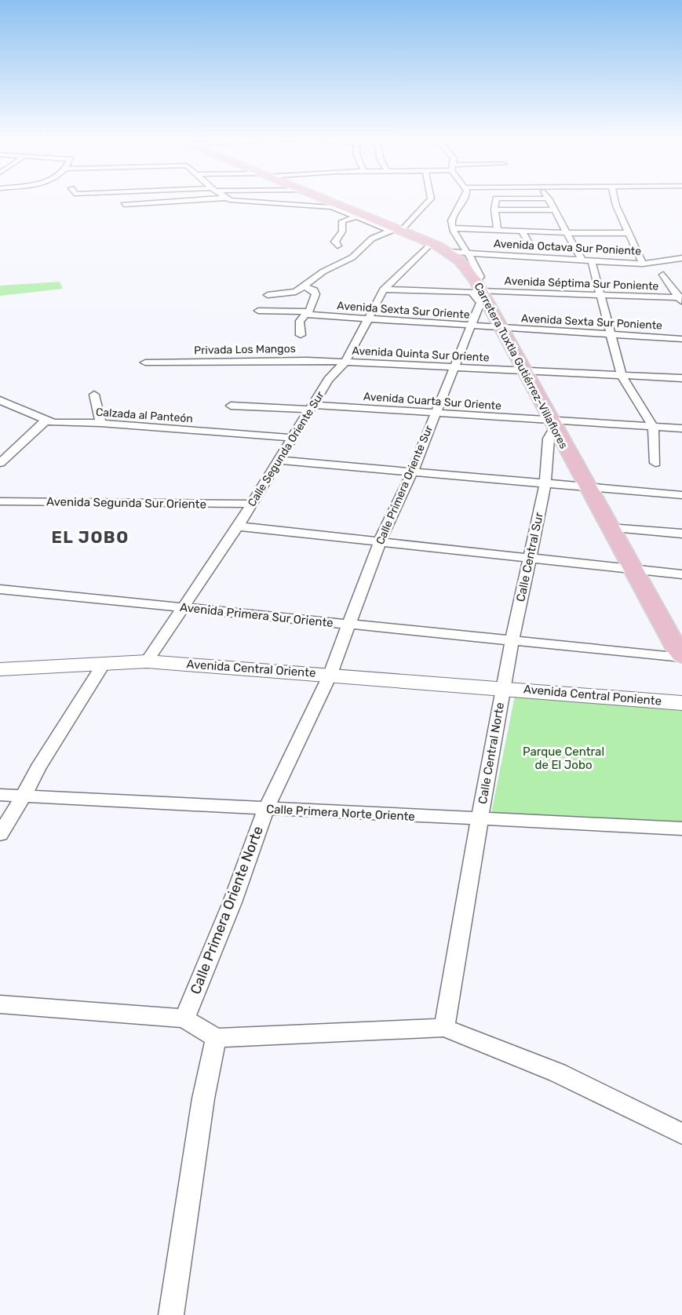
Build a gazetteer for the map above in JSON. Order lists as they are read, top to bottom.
{
  "streets": {
    "main road": ["Carretera Tuxtla Gutiérrez-Villaflores"],
    "street": [
      "Avenida Octava Sur Poniente",
      "Avenida Séptima Sur Poniente",
      "Avenida Sexta Sur Oriente",
      "Avenida Sexta Sur Poniente",
      "Privada Los Mangos",
      "Avenida Quinta Sur Oriente",
      "Avenida Cuarta Sur Oriente",
      "Calzada al Panteón",
      "Calle Segunda Oriente Sur",
      "Calle Primera Oriente Sur",
      "Avenida Segunda Sur Oriente",
      "Calle Central Sur",
      "Avenida Primera Sur Oriente",
      "Avenida Central Oriente",
      "Avenida Central Poniente",
      "Calle Central Norte",
      "Calle Primera Norte Oriente",
      "Calle Primera Oriente Norte"
    ]
  },
  "crossings": [
    ["Avenida Octava Sur Poniente", "Carretera Tuxtla Gutiérrez-Villaflores"],
    ["Avenida Séptima Sur Poniente", "Carretera Tuxtla Gutiérrez-Villaflores"],
    ["Avenida Séptima Sur Poniente", "Calle Segunda Oriente Sur"],
    ["Avenida Séptima Sur Poniente", "Calle Primera Oriente Sur"],
    ["Avenida Sexta Sur Oriente", "Avenida Sexta Sur Poniente"],
    ["Avenida Sexta Sur Oriente", "Carretera Tuxtla Gutiérrez-Villaflores"],
    ["Avenida Sexta Sur Oriente", "Calle Segunda Oriente Sur"],
    ["Avenida Sexta Sur Oriente", "Calle Primera Oriente Sur"],
    ["Avenida Sexta Sur Poniente", "Carretera Tuxtla Gutiérrez-Villaflores"],
    ["Privada Los Mangos", "Avenida Quinta Sur Oriente"],
    ["Privada Los Mangos", "Calle Segunda Oriente Sur"],
    ["Avenida Quinta Sur Oriente", "Carretera Tuxtla Gutiérrez-Villaflores"],
    ["Avenida Quinta Sur Oriente", "Calle Segunda Oriente Sur"],
    ["Avenida Quinta Sur Oriente", "Calle Primera Oriente Sur"],
    ["Carretera Tuxtla Gutiérrez-Villaflores", "Avenida Cuarta Sur Oriente"],
    ["Carretera Tuxtla Gutiérrez-Villaflores", "Calle Segunda Oriente Sur"],
    ["Carretera Tuxtla Gutiérrez-Villaflores", "Calle Primera Oriente Sur"],
    ["Carretera Tuxtla Gutiérrez-Villaflores", "Calle Central Sur"],
    ["Carretera Tuxtla Gutiérrez-Villaflores", "Avenida Primera Sur Oriente"],
    ["Avenida Cuarta Sur Oriente", "Calle Segunda Oriente Sur"],
    ["Avenida Cuarta Sur Oriente", "Calle Primera Oriente Sur"],
    ["Avenida Cuarta Sur Oriente", "Calle Central Sur"],
    ["Calzada al Panteón", "Calle Segunda Oriente Sur"],
    ["Calle Segunda Oriente Sur", "Avenida Segunda Sur Oriente"],
    ["Calle Segunda Oriente Sur", "Avenida Primera Sur Oriente"],
    ["Calle Segunda Oriente Sur", "Avenida Central Oriente"],
    ["Calle Primera Oriente Sur", "Avenida Primera Sur Oriente"],
    ["Calle Primera Oriente Sur", "Avenida Central Oriente"],
    ["Calle Primera Oriente Sur", "Calle Primera Oriente Norte"],
    ["Calle Central Sur", "Avenida Primera Sur Oriente"],
    ["Calle Central Sur", "Avenida Central Oriente"],
    ["Calle Central Sur", "Avenida Central Poniente"],
    ["Calle Central Sur", "Calle Central Norte"],
    ["Avenida Central Oriente", "Avenida Central Poniente"],
    ["Avenida Central Oriente", "Calle Central Norte"],
    ["Avenida Central Oriente", "Calle Primera Oriente Norte"],
    ["Avenida Central Poniente", "Calle Central Norte"],
    ["Calle Central Norte", "Calle Primera Norte Oriente"],
    ["Calle Primera Norte Oriente", "Calle Primera Oriente Norte"]
  ],
  "districts": ["EL JOBO"],
  "parks": ["Parque Central de El Jobo"]
}
